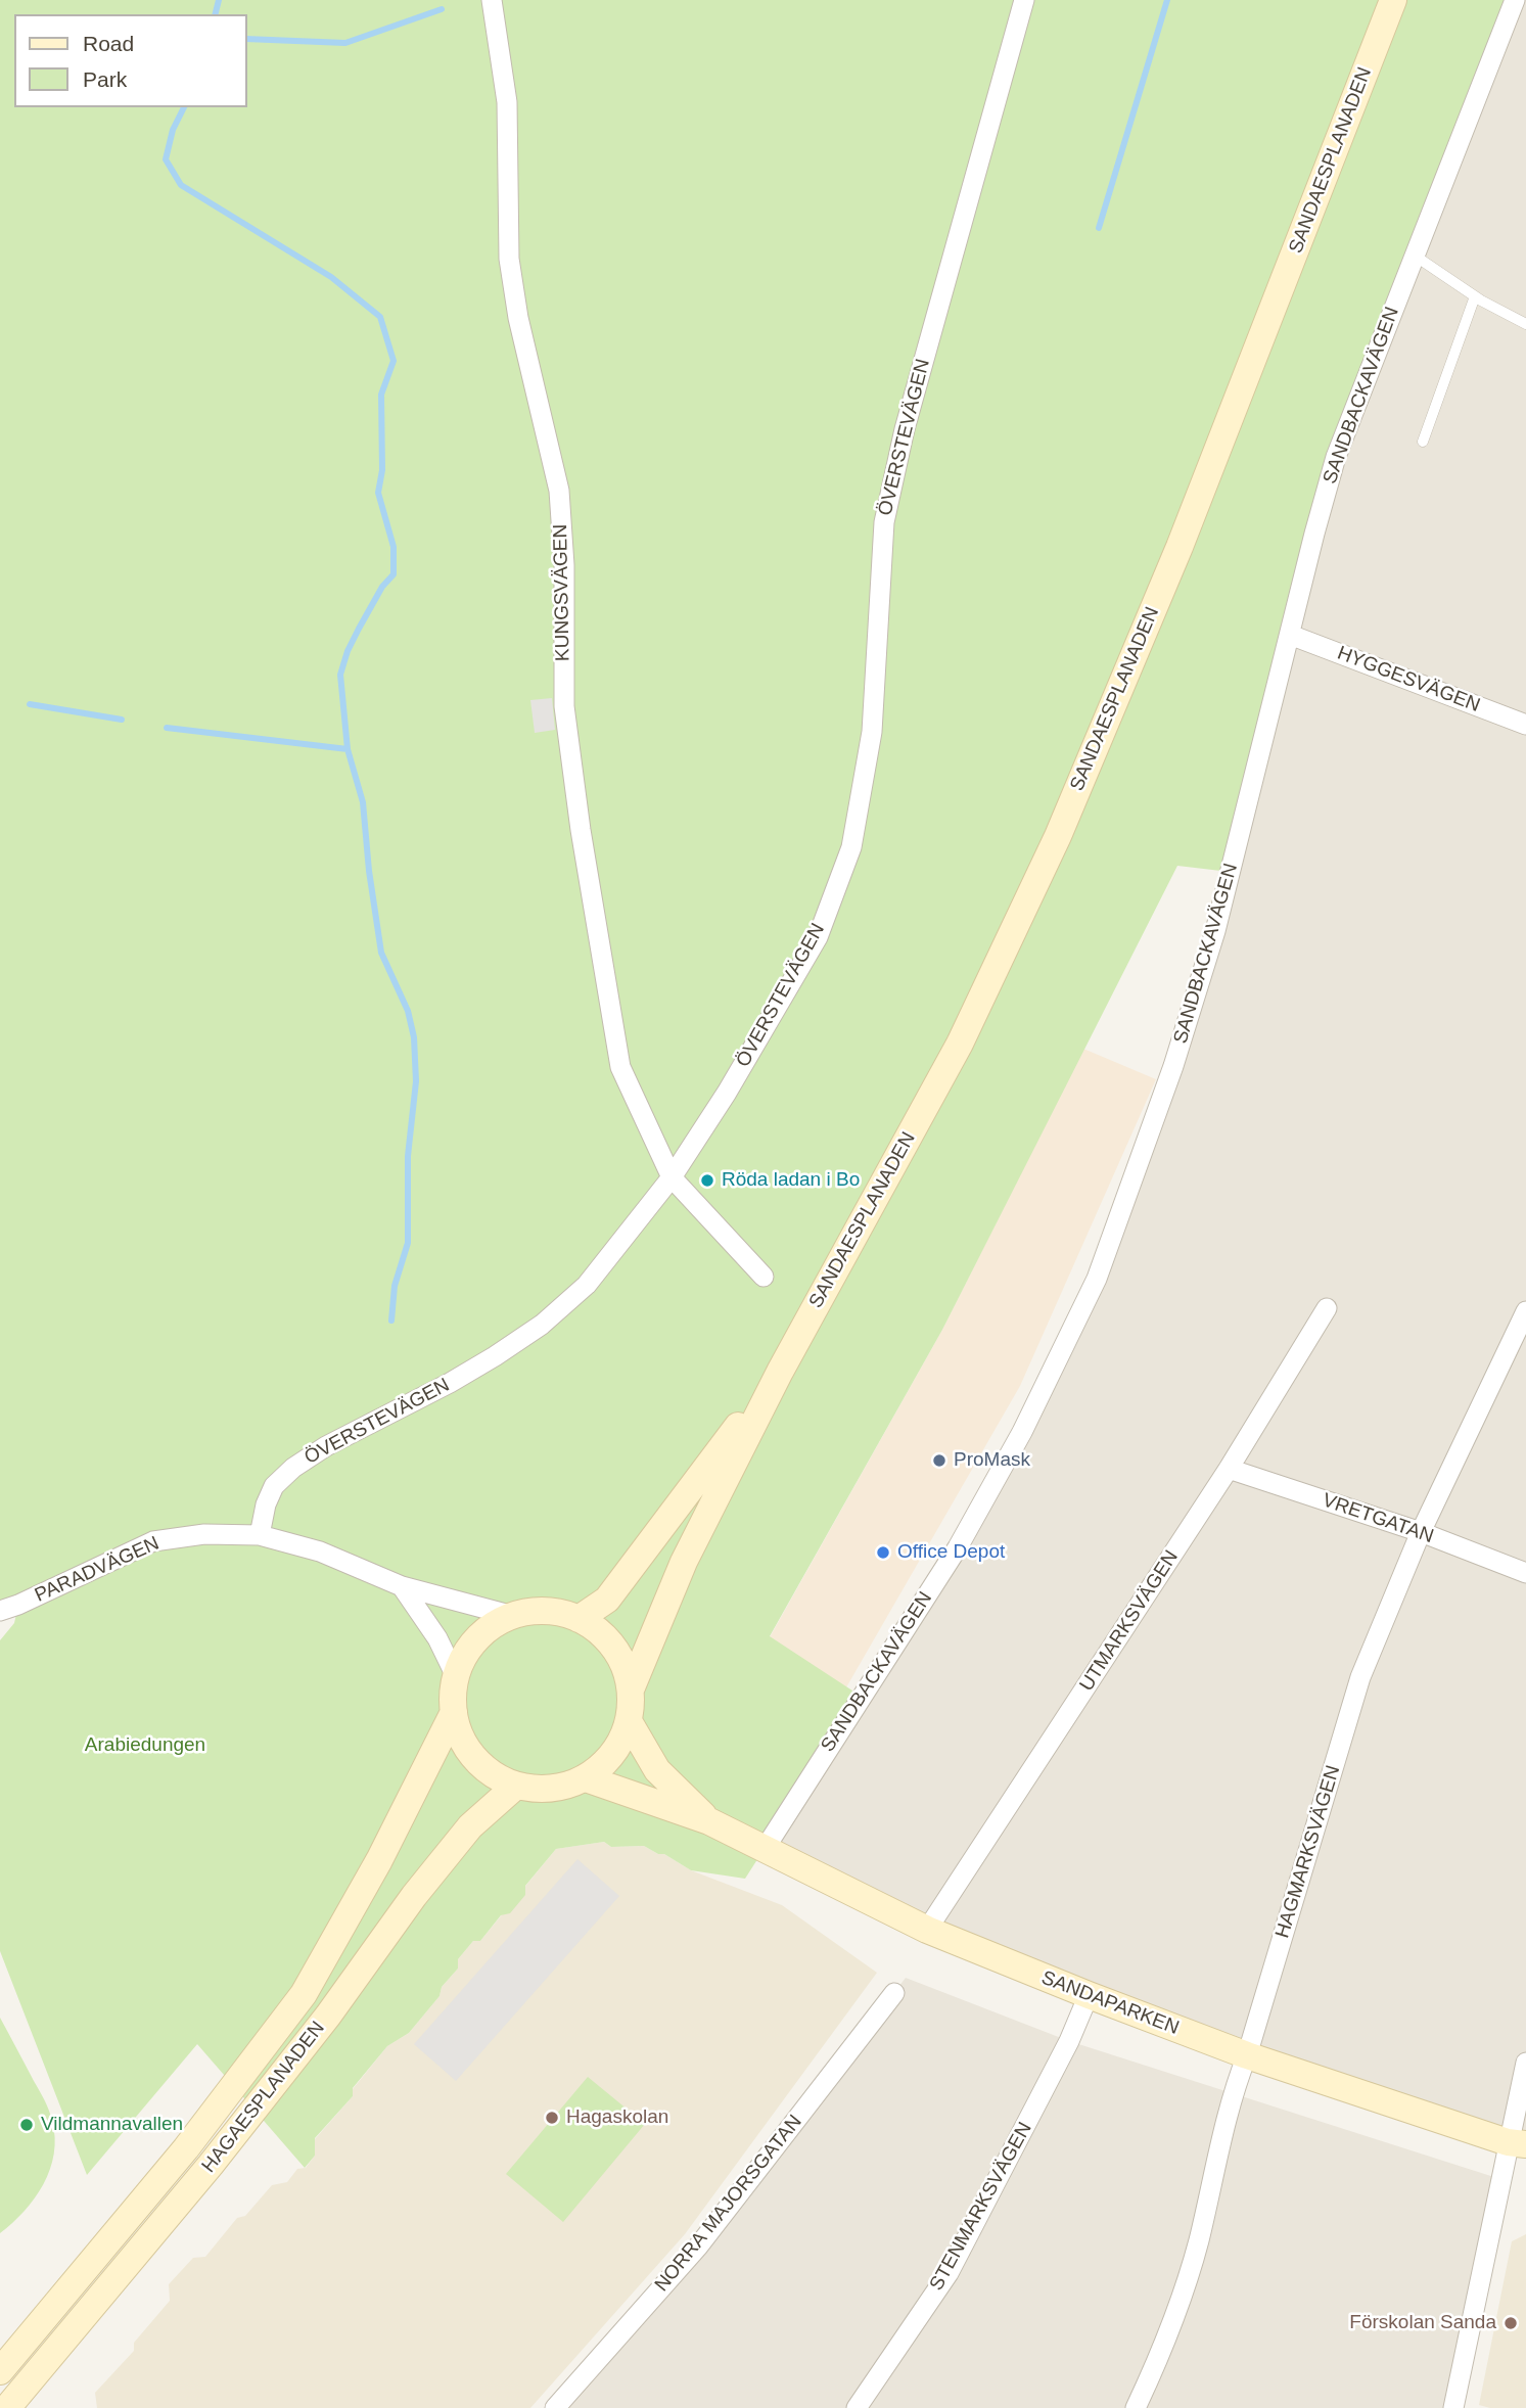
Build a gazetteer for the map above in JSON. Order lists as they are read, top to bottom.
{
  "streets": {
    "main road": ["SANDAESPLANADEN", "SANDAPARKEN", "HAGAESPLANADEN"],
    "street": [
      "SANDBACKAVÄGEN",
      "ÖVERSTEVÄGEN",
      "KUNGSVÄGEN",
      "HYGGESVÄGEN",
      "VRETGATAN",
      "PARADVÄGEN",
      "UTMARKSVÄGEN",
      "HAGMARKSVÄGEN",
      "NORRA MAJORSGATAN",
      "STENMARKSVÄGEN"
    ]
  },
  "crossings": [
    ["SANDAESPLANADEN", "PARADVÄGEN"],
    ["SANDAESPLANADEN", "SANDAPARKEN"],
    ["SANDAESPLANADEN", "HAGAESPLANADEN"],
    ["SANDBACKAVÄGEN", "HYGGESVÄGEN"],
    ["SANDBACKAVÄGEN", "SANDAPARKEN"],
    ["ÖVERSTEVÄGEN", "KUNGSVÄGEN"],
    ["ÖVERSTEVÄGEN", "PARADVÄGEN"],
    ["VRETGATAN", "UTMARKSVÄGEN"],
    ["VRETGATAN", "HAGMARKSVÄGEN"],
    ["PARADVÄGEN", "SANDAPARKEN"],
    ["PARADVÄGEN", "HAGAESPLANADEN"],
    ["UTMARKSVÄGEN", "SANDAPARKEN"],
    ["HAGMARKSVÄGEN", "SANDAPARKEN"],
    ["SANDAPARKEN", "HAGAESPLANADEN"],
    ["SANDAPARKEN", "STENMARKSVÄGEN"]
  ],
  "parks": ["Arabiedungen"],
  "places": [
    "Röda ladan i Bo",
    "ProMask",
    "Office Depot",
    "Hagaskolan",
    "Vildmannavallen",
    "Förskolan Sanda"
  ],
  "legend": ["Road", "Park"]
}
